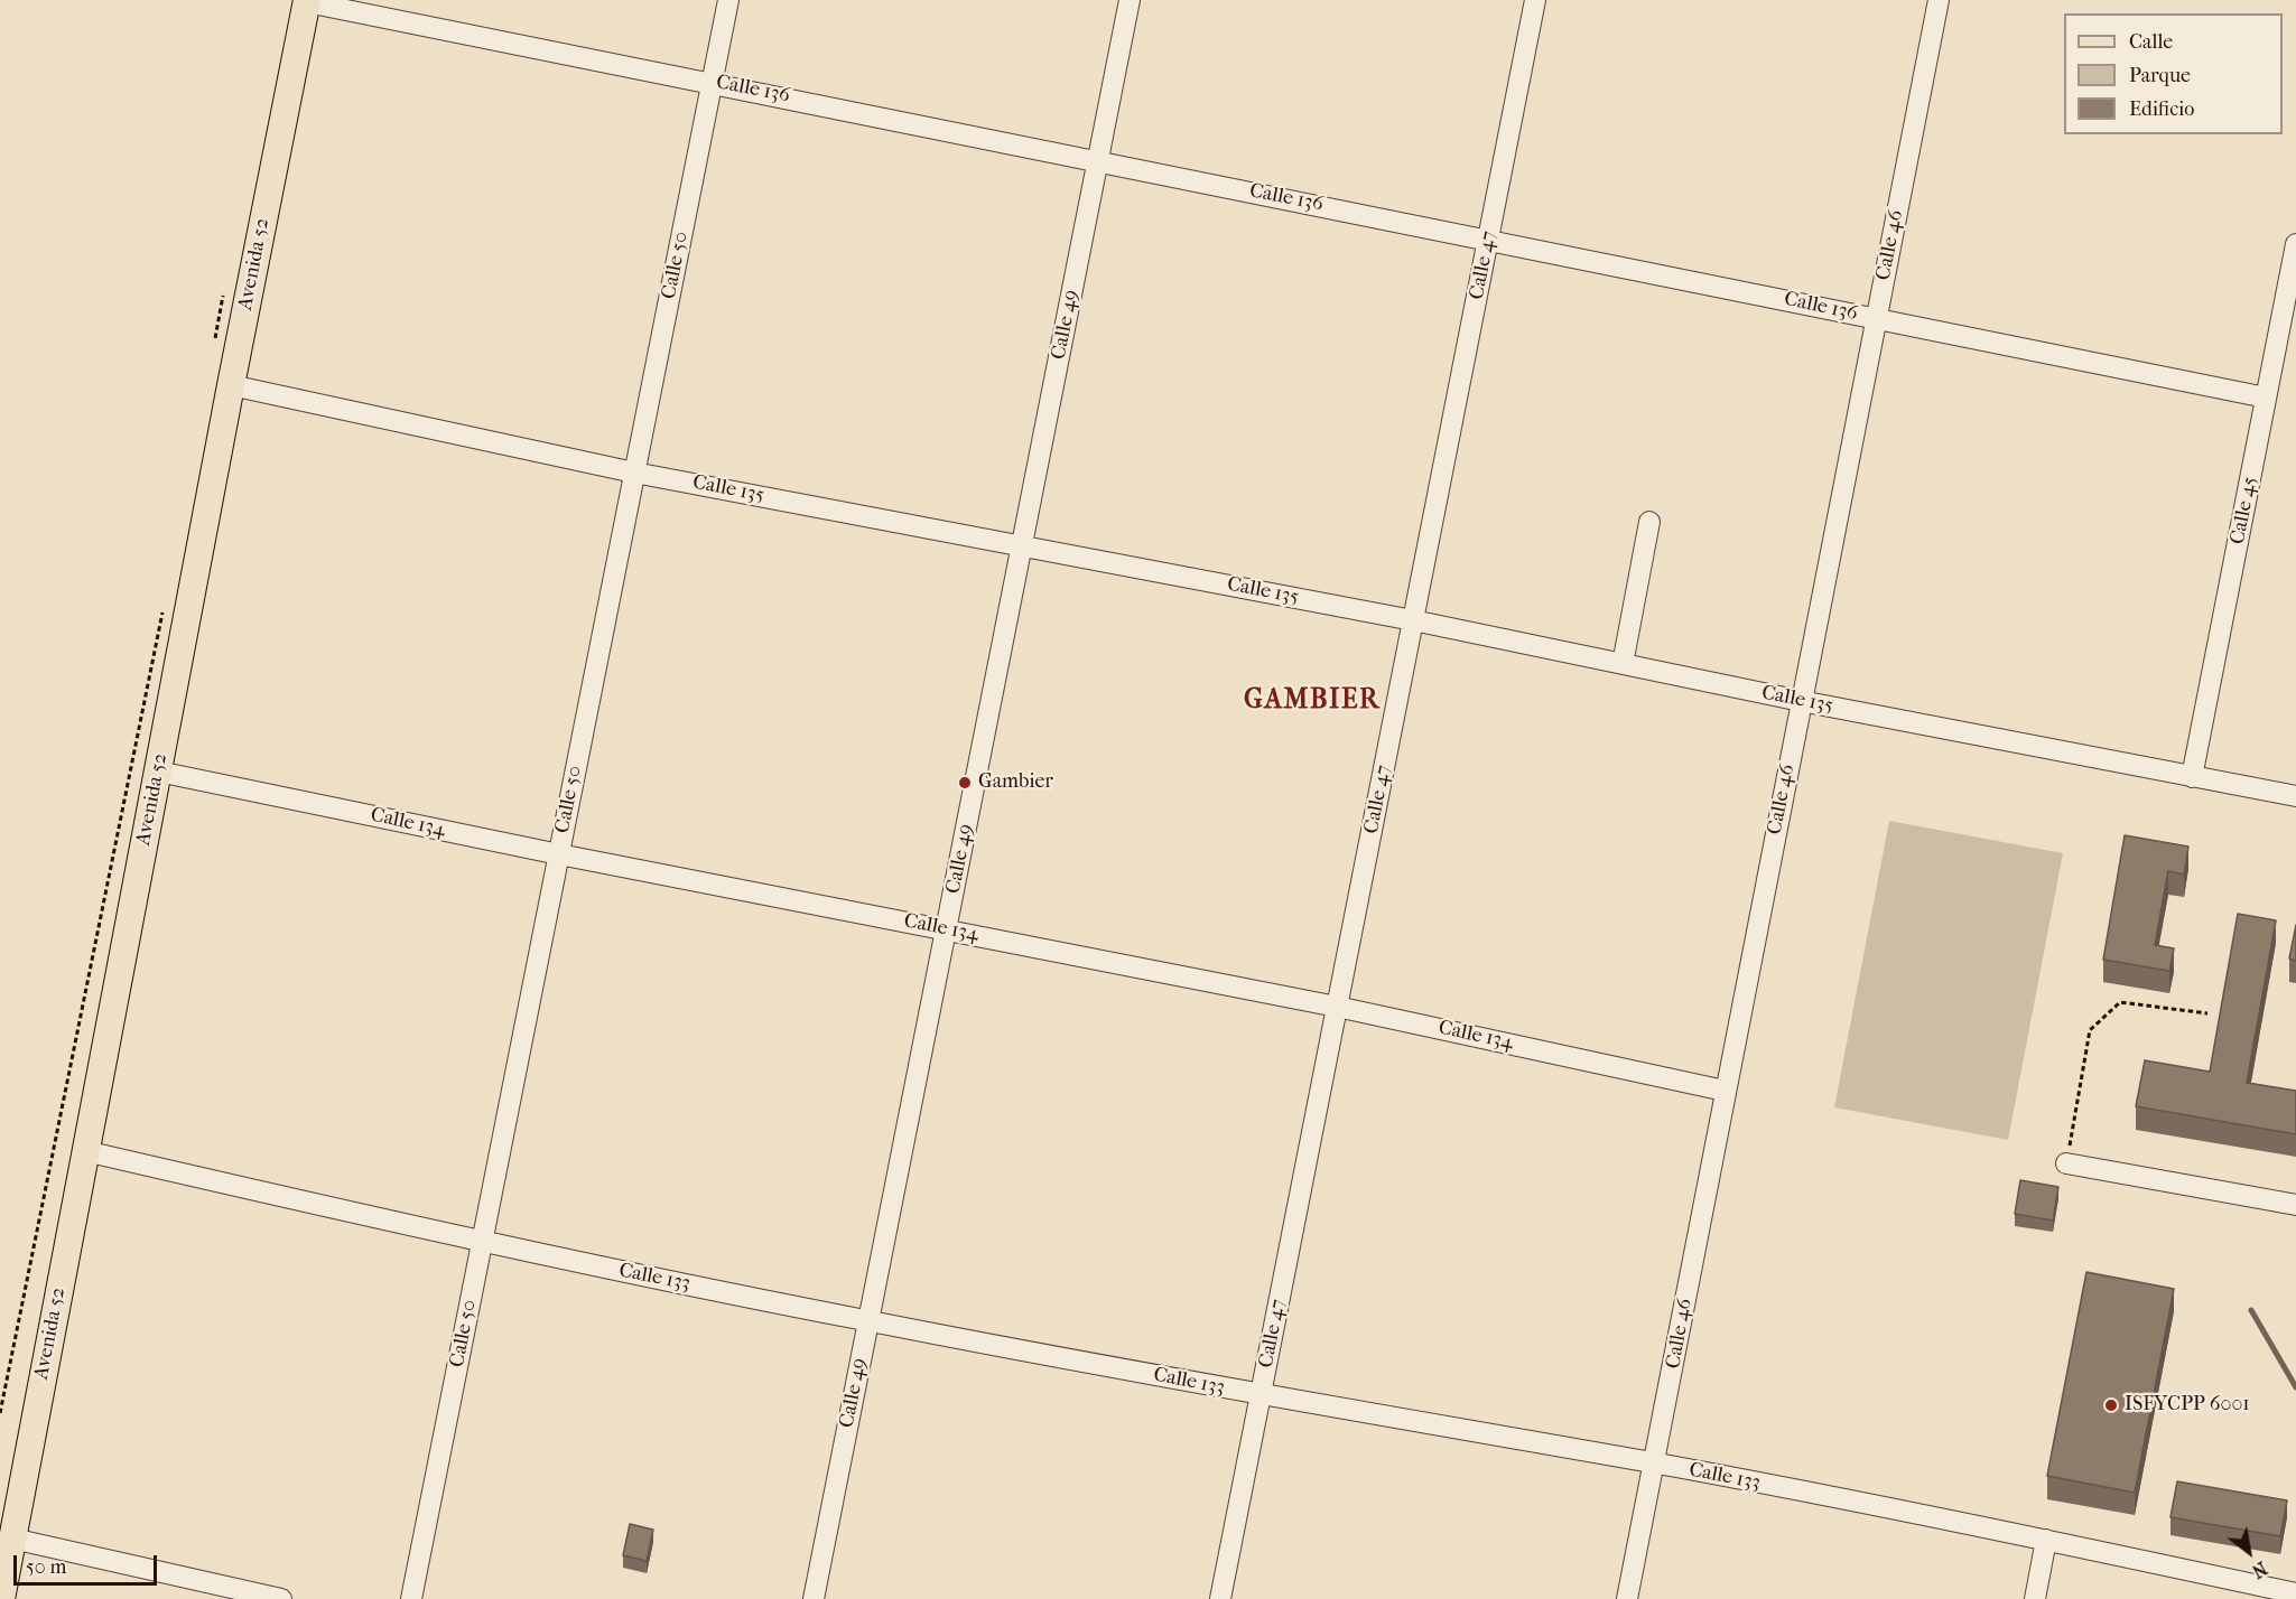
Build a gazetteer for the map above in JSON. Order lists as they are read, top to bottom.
{
  "streets": {
    "main road": ["Avenida 52"],
    "street": [
      "Calle 136",
      "Calle 46",
      "Calle 50",
      "Calle 47",
      "Calle 49",
      "Calle 135",
      "Calle 45",
      "Calle 134",
      "Calle 133"
    ]
  },
  "crossings": [
    ["Calle 136", "Calle 46"],
    ["Calle 136", "Avenida 52"],
    ["Calle 136", "Calle 50"],
    ["Calle 136", "Calle 47"],
    ["Calle 136", "Calle 49"],
    ["Calle 136", "Calle 45"],
    ["Calle 46", "Calle 135"],
    ["Calle 46", "Calle 134"],
    ["Calle 46", "Calle 133"],
    ["Avenida 52", "Calle 135"],
    ["Avenida 52", "Calle 134"],
    ["Avenida 52", "Calle 133"],
    ["Calle 50", "Calle 135"],
    ["Calle 50", "Calle 134"],
    ["Calle 50", "Calle 133"],
    ["Calle 47", "Calle 135"],
    ["Calle 47", "Calle 134"],
    ["Calle 47", "Calle 133"],
    ["Calle 49", "Calle 135"],
    ["Calle 49", "Calle 134"],
    ["Calle 49", "Calle 133"],
    ["Calle 135", "Calle 45"]
  ],
  "districts": ["GAMBIER"],
  "places": ["Gambier", "ISFYCPP 6001"],
  "legend": ["Calle", "Parque", "Edificio"],
  "scale_bar": "50 m",
  "north": "bottom right"
}
